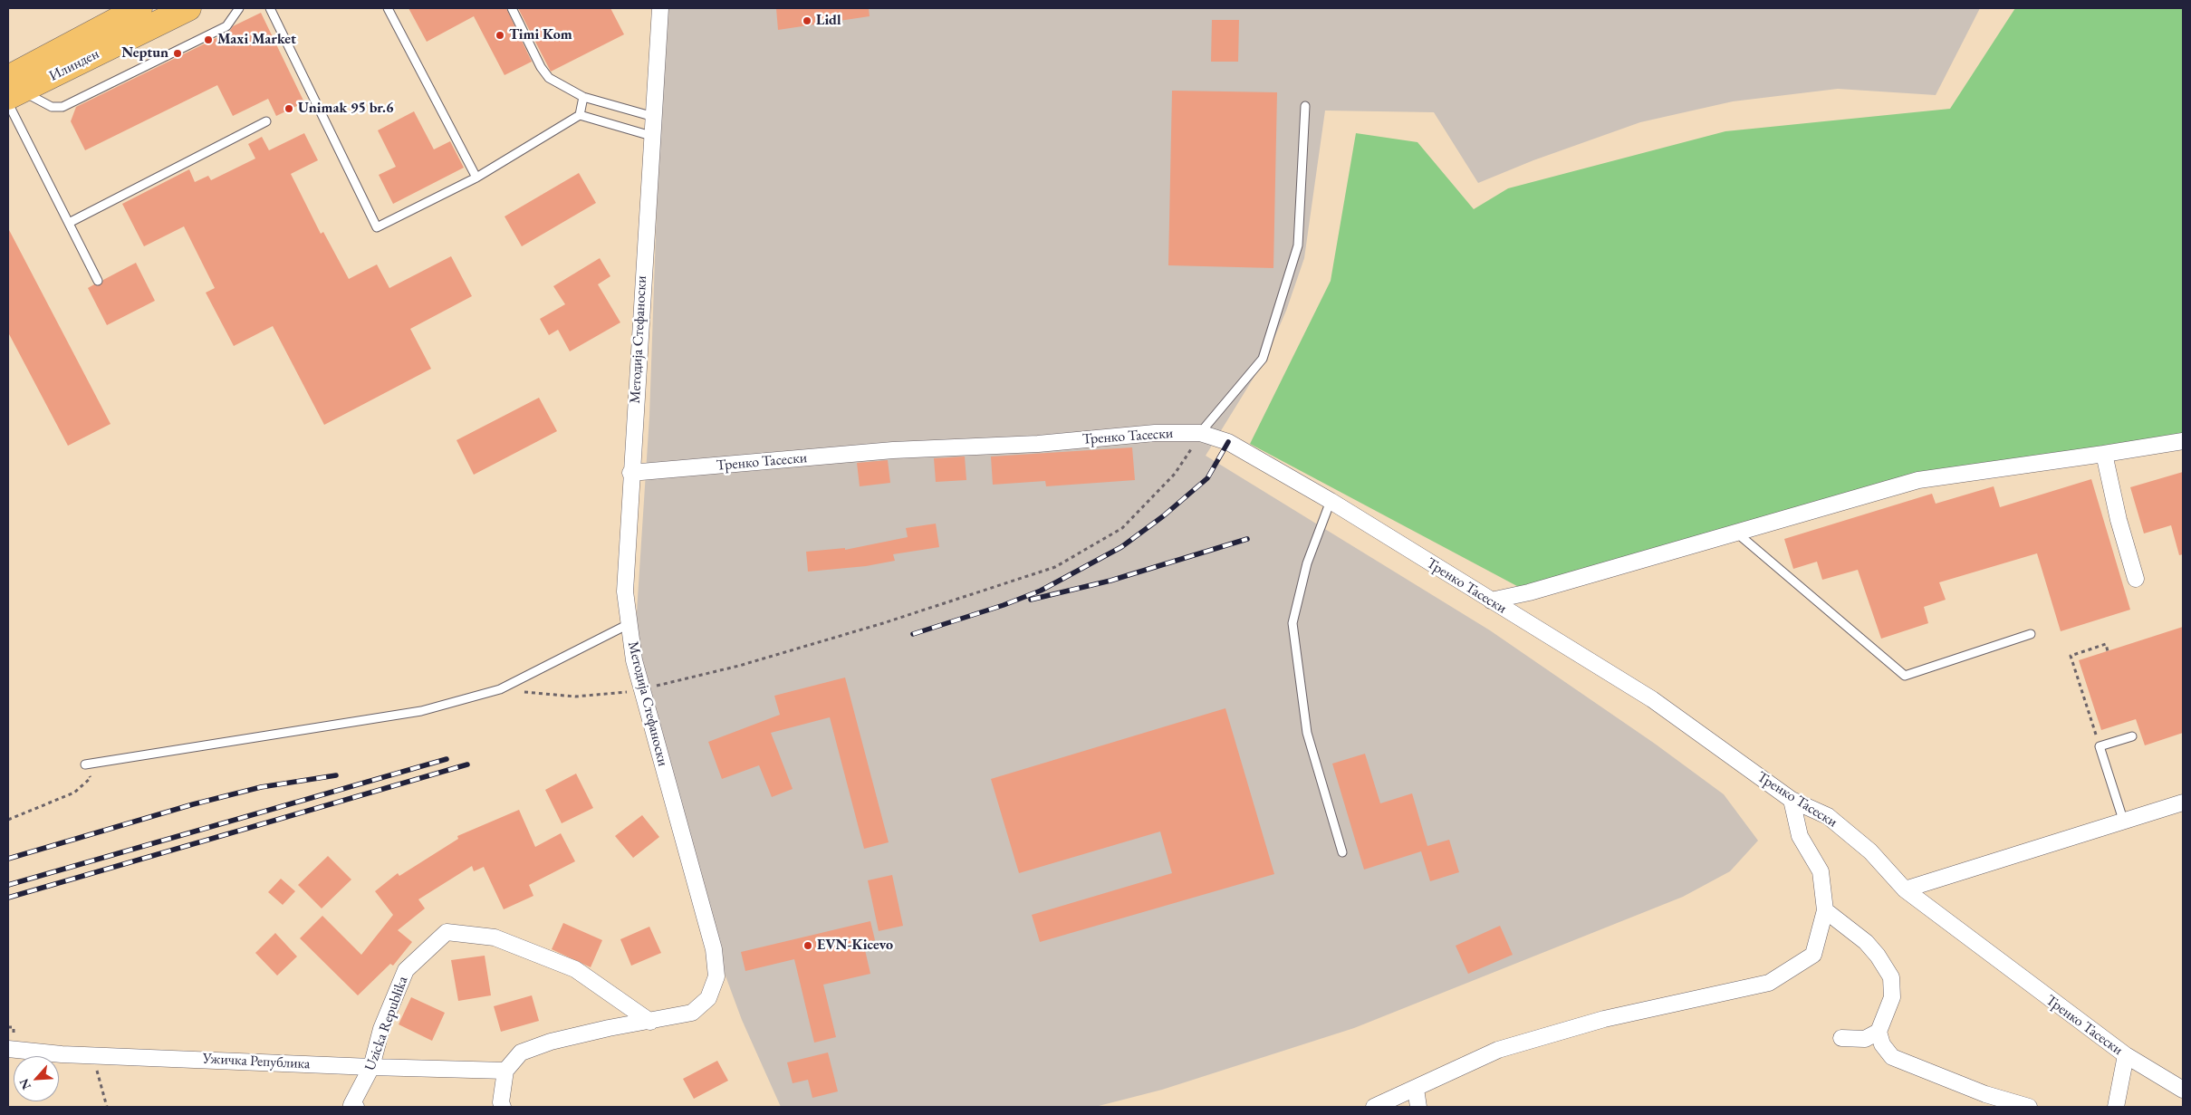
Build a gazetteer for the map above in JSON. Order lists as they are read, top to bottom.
{
  "streets": {
    "main road": ["Илинден"],
    "street": [
      "Методија Стефаноски",
      "Тренко Тасески",
      "Uzicka Republika",
      "Ужичка Република"
    ]
  },
  "crossings": [
    ["Методија Стефаноски", "Тренко Тасески"],
    ["Методија Стефаноски", "Uzicka Republika"],
    ["Методија Стефаноски", "Ужичка Република"],
    ["Uzicka Republika", "Ужичка Република"]
  ],
  "places": [
    "Lidl",
    "Timi Kom",
    "Maxi Market",
    "Neptun",
    "Unimak 95 br.6",
    "EVN-Kicevo"
  ],
  "north": "bottom left"
}
